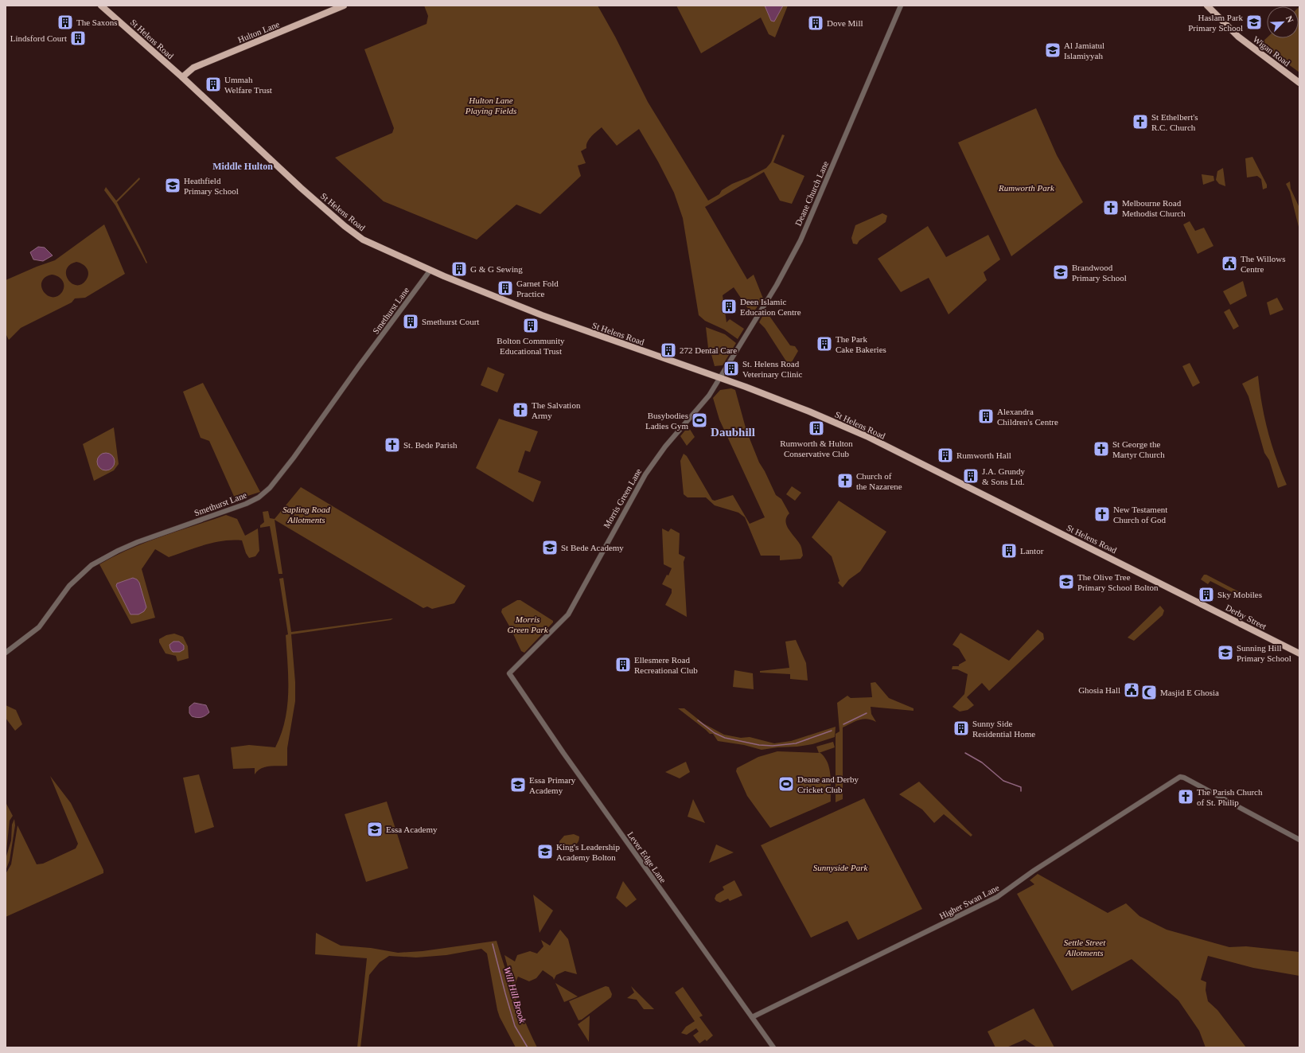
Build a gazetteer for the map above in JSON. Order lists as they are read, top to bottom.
{
  "streets": {
    "main road": [
      "Hulton Lane",
      "St Helens Road",
      "Wigan Road",
      "Derby Street"
    ],
    "street": [
      "Deane Church Lane",
      "Smethurst Lane",
      "Morris Green Lane",
      "Lever Edge Lane",
      "Higher Swan Lane"
    ]
  },
  "crossings": [
    ["Hulton Lane", "St Helens Road"],
    ["St Helens Road", "Deane Church Lane"],
    ["St Helens Road", "Smethurst Lane"],
    ["St Helens Road", "Morris Green Lane"],
    ["St Helens Road", "Derby Street"],
    ["Deane Church Lane", "Morris Green Lane"],
    ["Morris Green Lane", "Lever Edge Lane"],
    ["Lever Edge Lane", "Higher Swan Lane"]
  ],
  "districts": ["Middle Hulton", "Daubhill"],
  "water": ["Will Hill Brook"],
  "parks": [
    "Hulton Lane Playing Fields",
    "Rumworth Park",
    "Sapling Road Allotments",
    "Morris Green Park",
    "Sunnyside Park",
    "Settle Street Allotments"
  ],
  "places": {
    "building": [
      "The Saxons",
      "Dove Mill",
      "Lindsford Court",
      "Ummah Welfare Trust",
      "G & G Sewing",
      "Garnet Fold Practice",
      "Deen Islamic Education Centre",
      "Smethurst Court",
      "Bolton Community Educational Trust",
      "The Park Cake Bakeries",
      "272 Dental Care",
      "St. Helens Road Veterinary Clinic",
      "Alexandra Children's Centre",
      "Rumworth & Hulton Conservative Club",
      "Rumworth Hall",
      "J.A. Grundy & Sons Ltd.",
      "Lantor",
      "Sky Mobiles",
      "Ellesmere Road Recreational Club",
      "Sunny Side Residential Home"
    ],
    "school or university": [
      "Haslam Park Primary School",
      "Al Jamiatul Islamiyyah",
      "Heathfield Primary School",
      "Brandwood Primary School",
      "St Bede Academy",
      "The Olive Tree Primary School Bolton",
      "Sunning Hill Primary School",
      "Essa Primary Academy",
      "Essa Academy",
      "King's Leadership Academy Bolton"
    ],
    "church": [
      "St Ethelbert's R.C. Church",
      "Melbourne Road Methodist Church",
      "The Salvation Army",
      "St. Bede Parish",
      "St George the Martyr Church",
      "Church of the Nazarene",
      "New Testament Church of God",
      "The Parish Church of St. Philip"
    ],
    "public building": ["The Willows Centre", "Ghosia Hall"],
    "sports": ["Busybodies Ladies Gym", "Deane and Derby Cricket Club"],
    "mosque": ["Masjid E Ghosia"]
  },
  "north": "top right"
}
